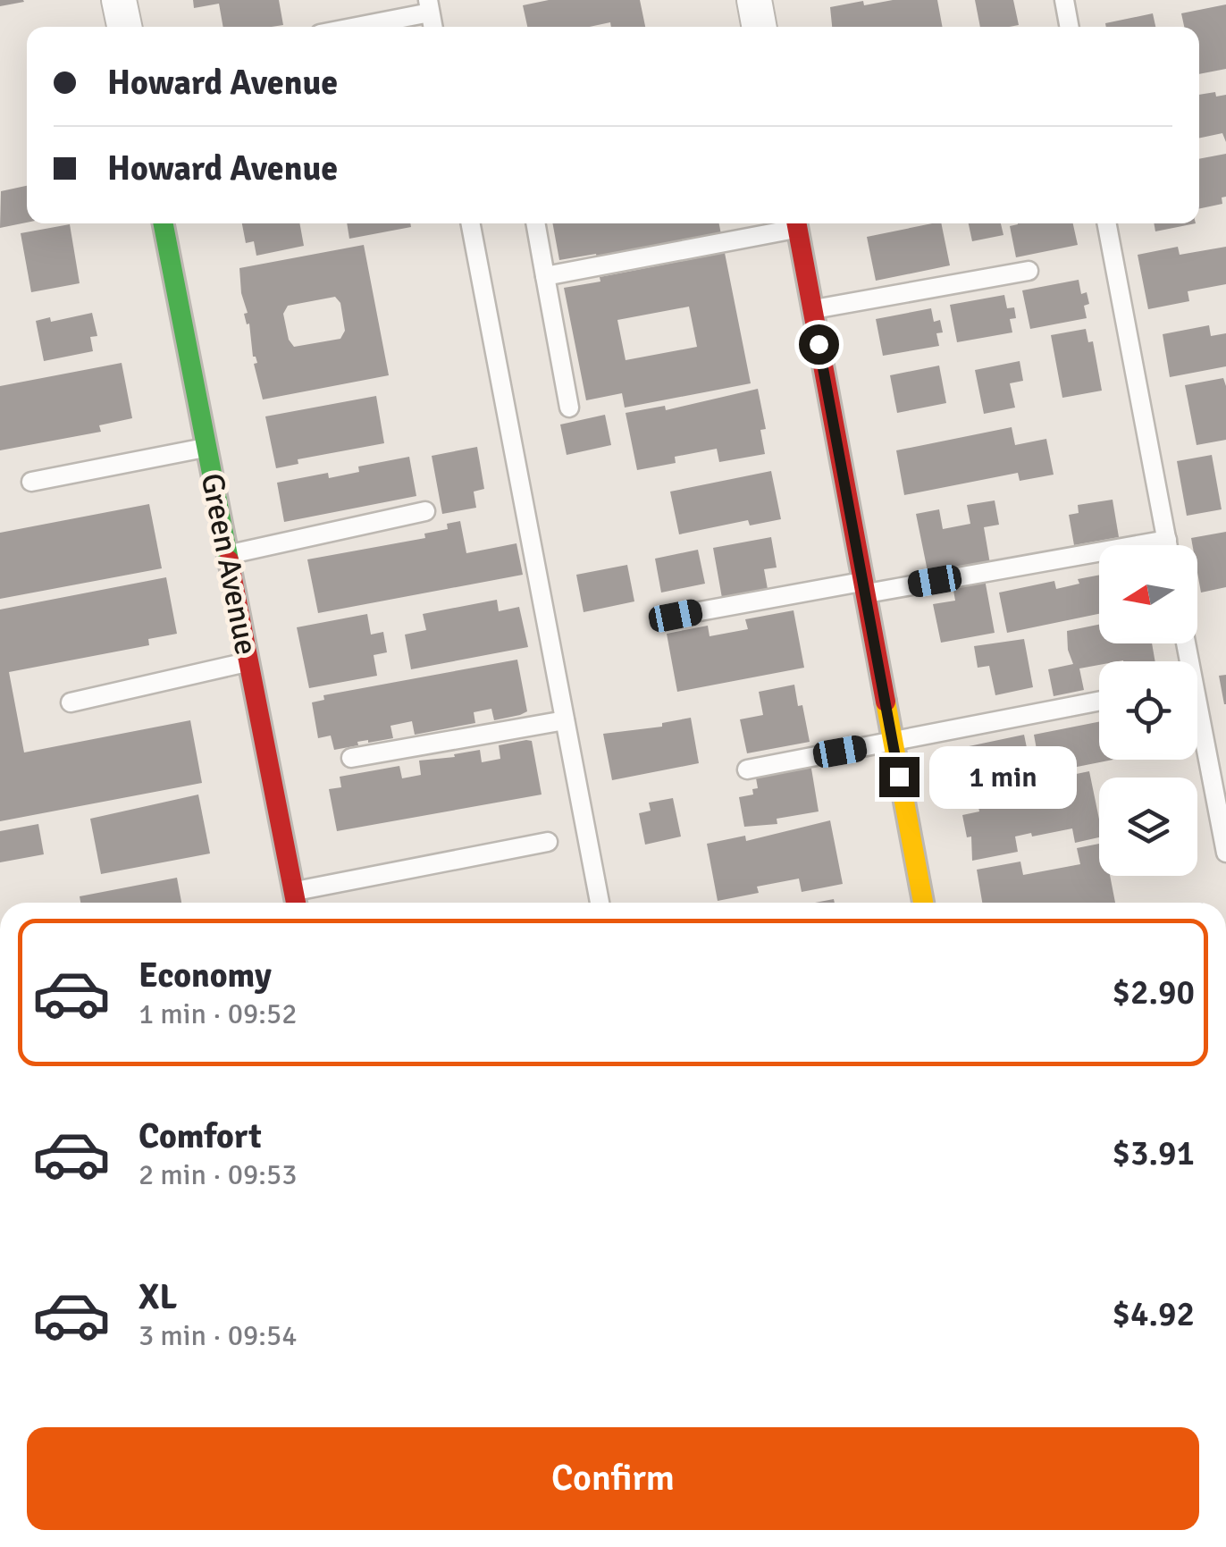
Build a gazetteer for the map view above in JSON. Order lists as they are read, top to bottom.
{
  "streets": {
    "street": ["Green Avenue"]
  },
  "north": "left",
  "page": {
    "banner": ["Howard Avenue", "Howard Avenue"],
    "bubble": "1 min",
    "list": [
      {
        "name": "Economy",
        "note": "1 min · 09:52",
        "value": "$2.90"
      },
      {
        "name": "Comfort",
        "note": "2 min · 09:53",
        "value": "$3.91"
      },
      {
        "name": "XL",
        "note": "3 min · 09:54",
        "value": "$4.92"
      }
    ],
    "buttons": "Confirm"
  }
}
